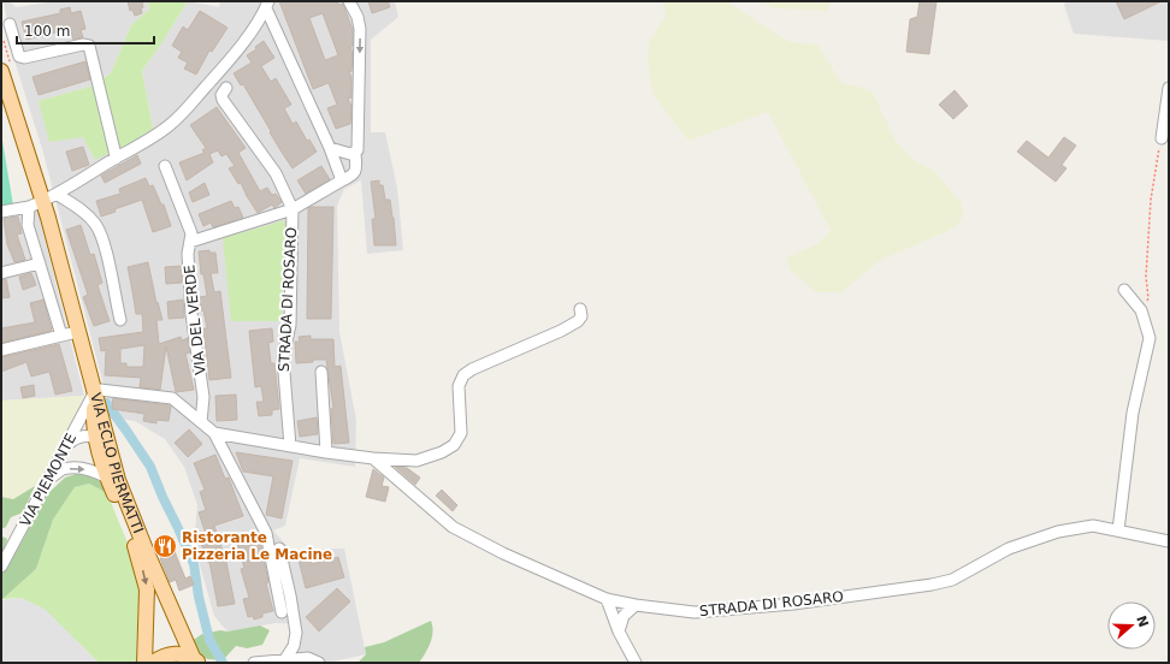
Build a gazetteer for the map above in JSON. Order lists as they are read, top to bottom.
{
  "streets": {
    "main road": ["VIA ECLO PIERMATTI"],
    "street": ["STRADA DI ROSARO", "VIA DEL VERDE", "VIA PIEMONTE"]
  },
  "crossings": [
    ["STRADA DI ROSARO", "VIA DEL VERDE"],
    ["VIA ECLO PIERMATTI", "VIA PIEMONTE"]
  ],
  "places": {
    "restaurant": ["Ristorante Pizzeria Le Macine"]
  },
  "scale_bar": "100 m",
  "north": "right"
}
